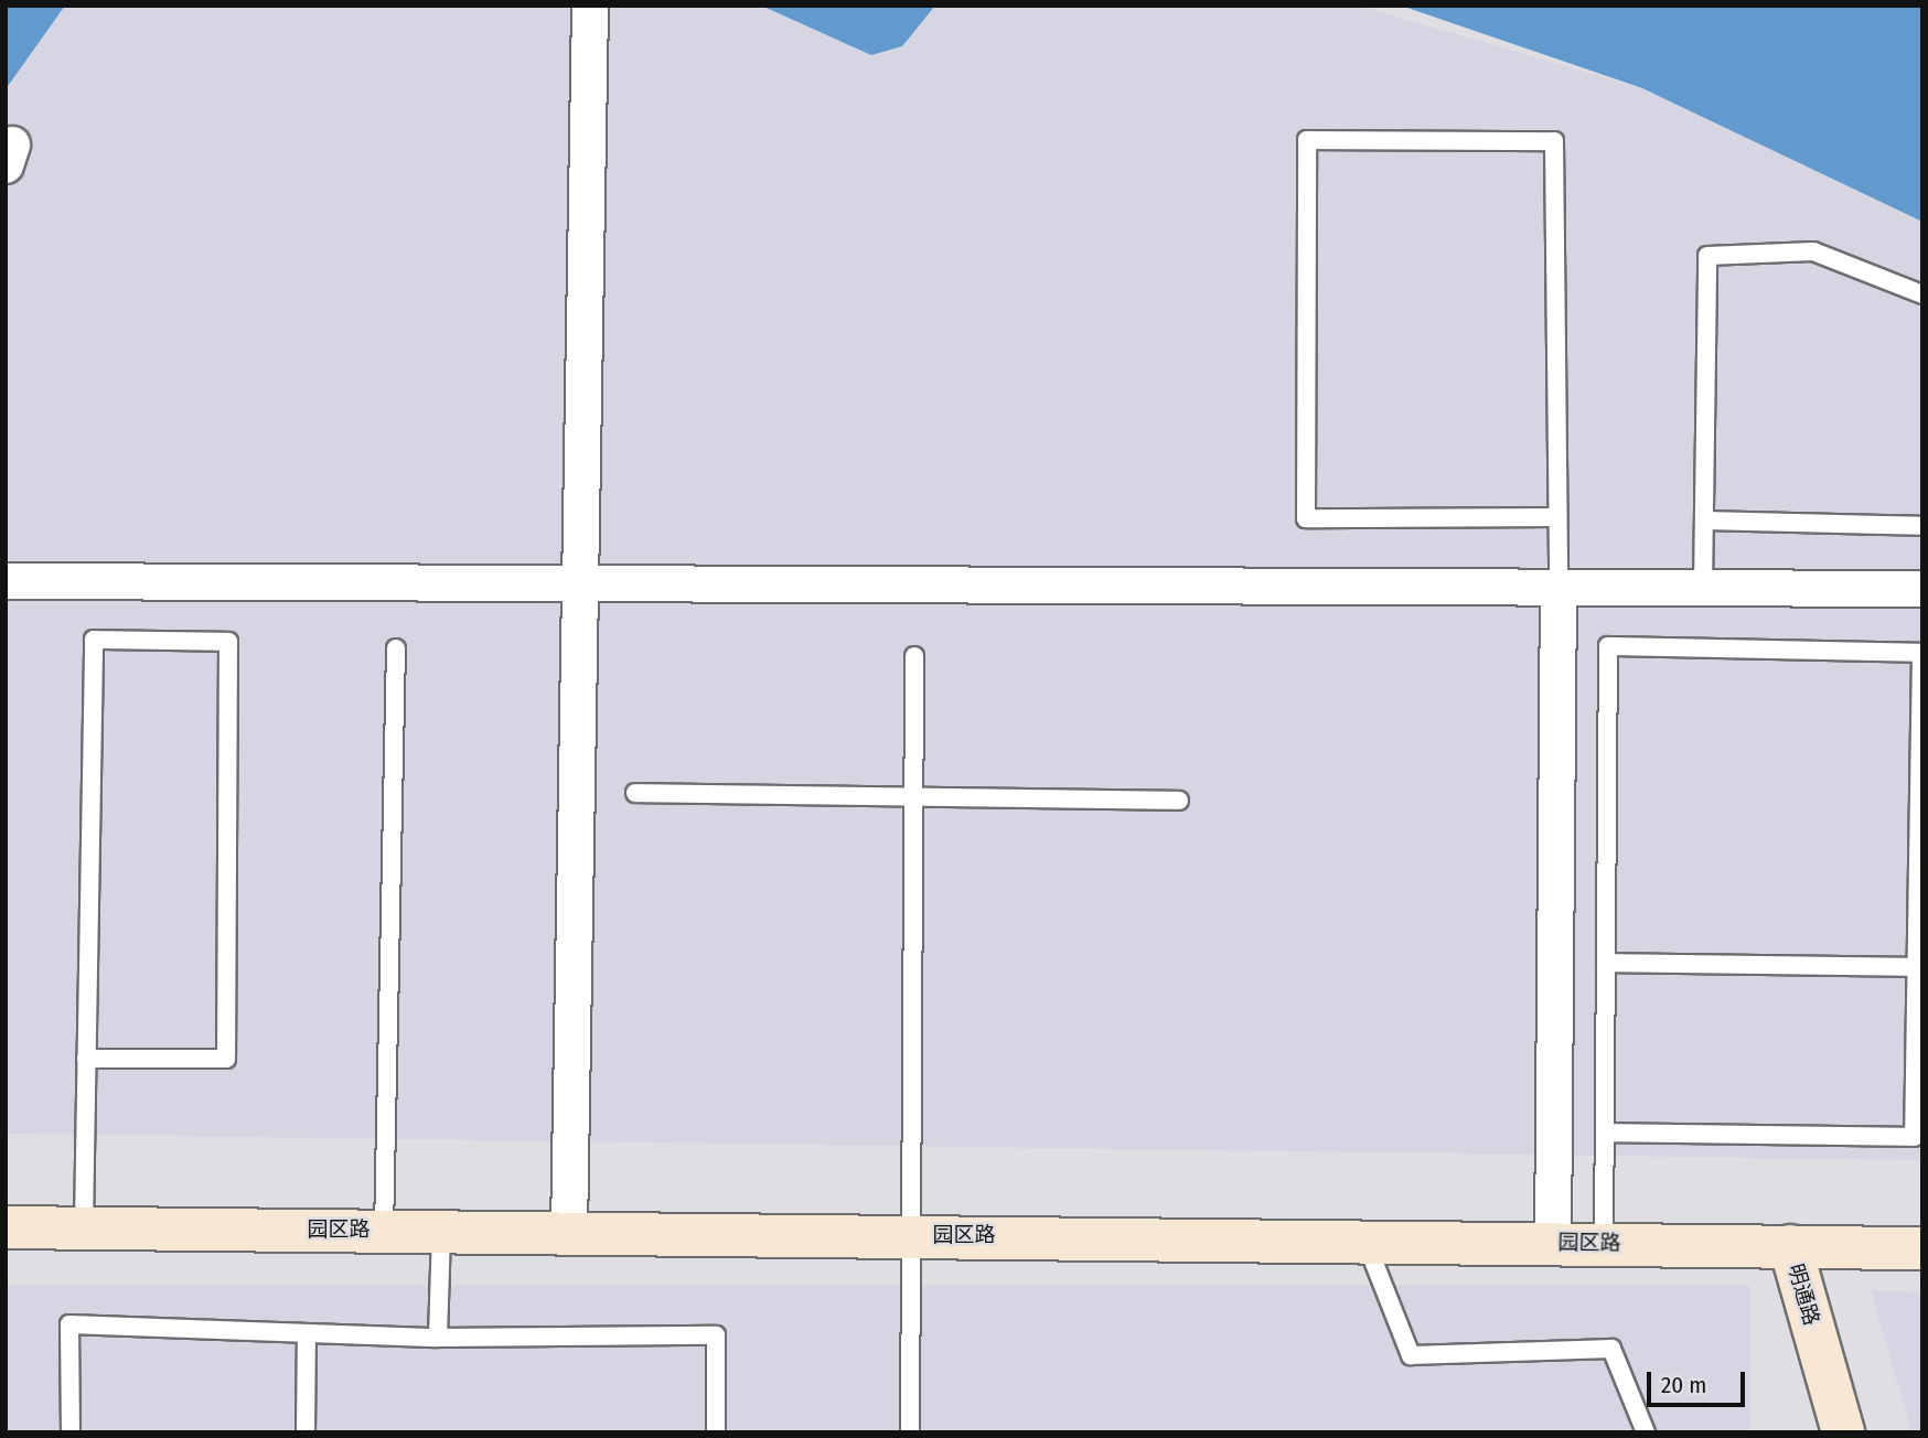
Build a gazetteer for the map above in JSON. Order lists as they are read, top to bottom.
{
  "streets": {
    "street": ["园区路", "明通路"]
  },
  "crossings": [
    ["园区路", "明通路"]
  ],
  "scale_bar": "20 m"
}
